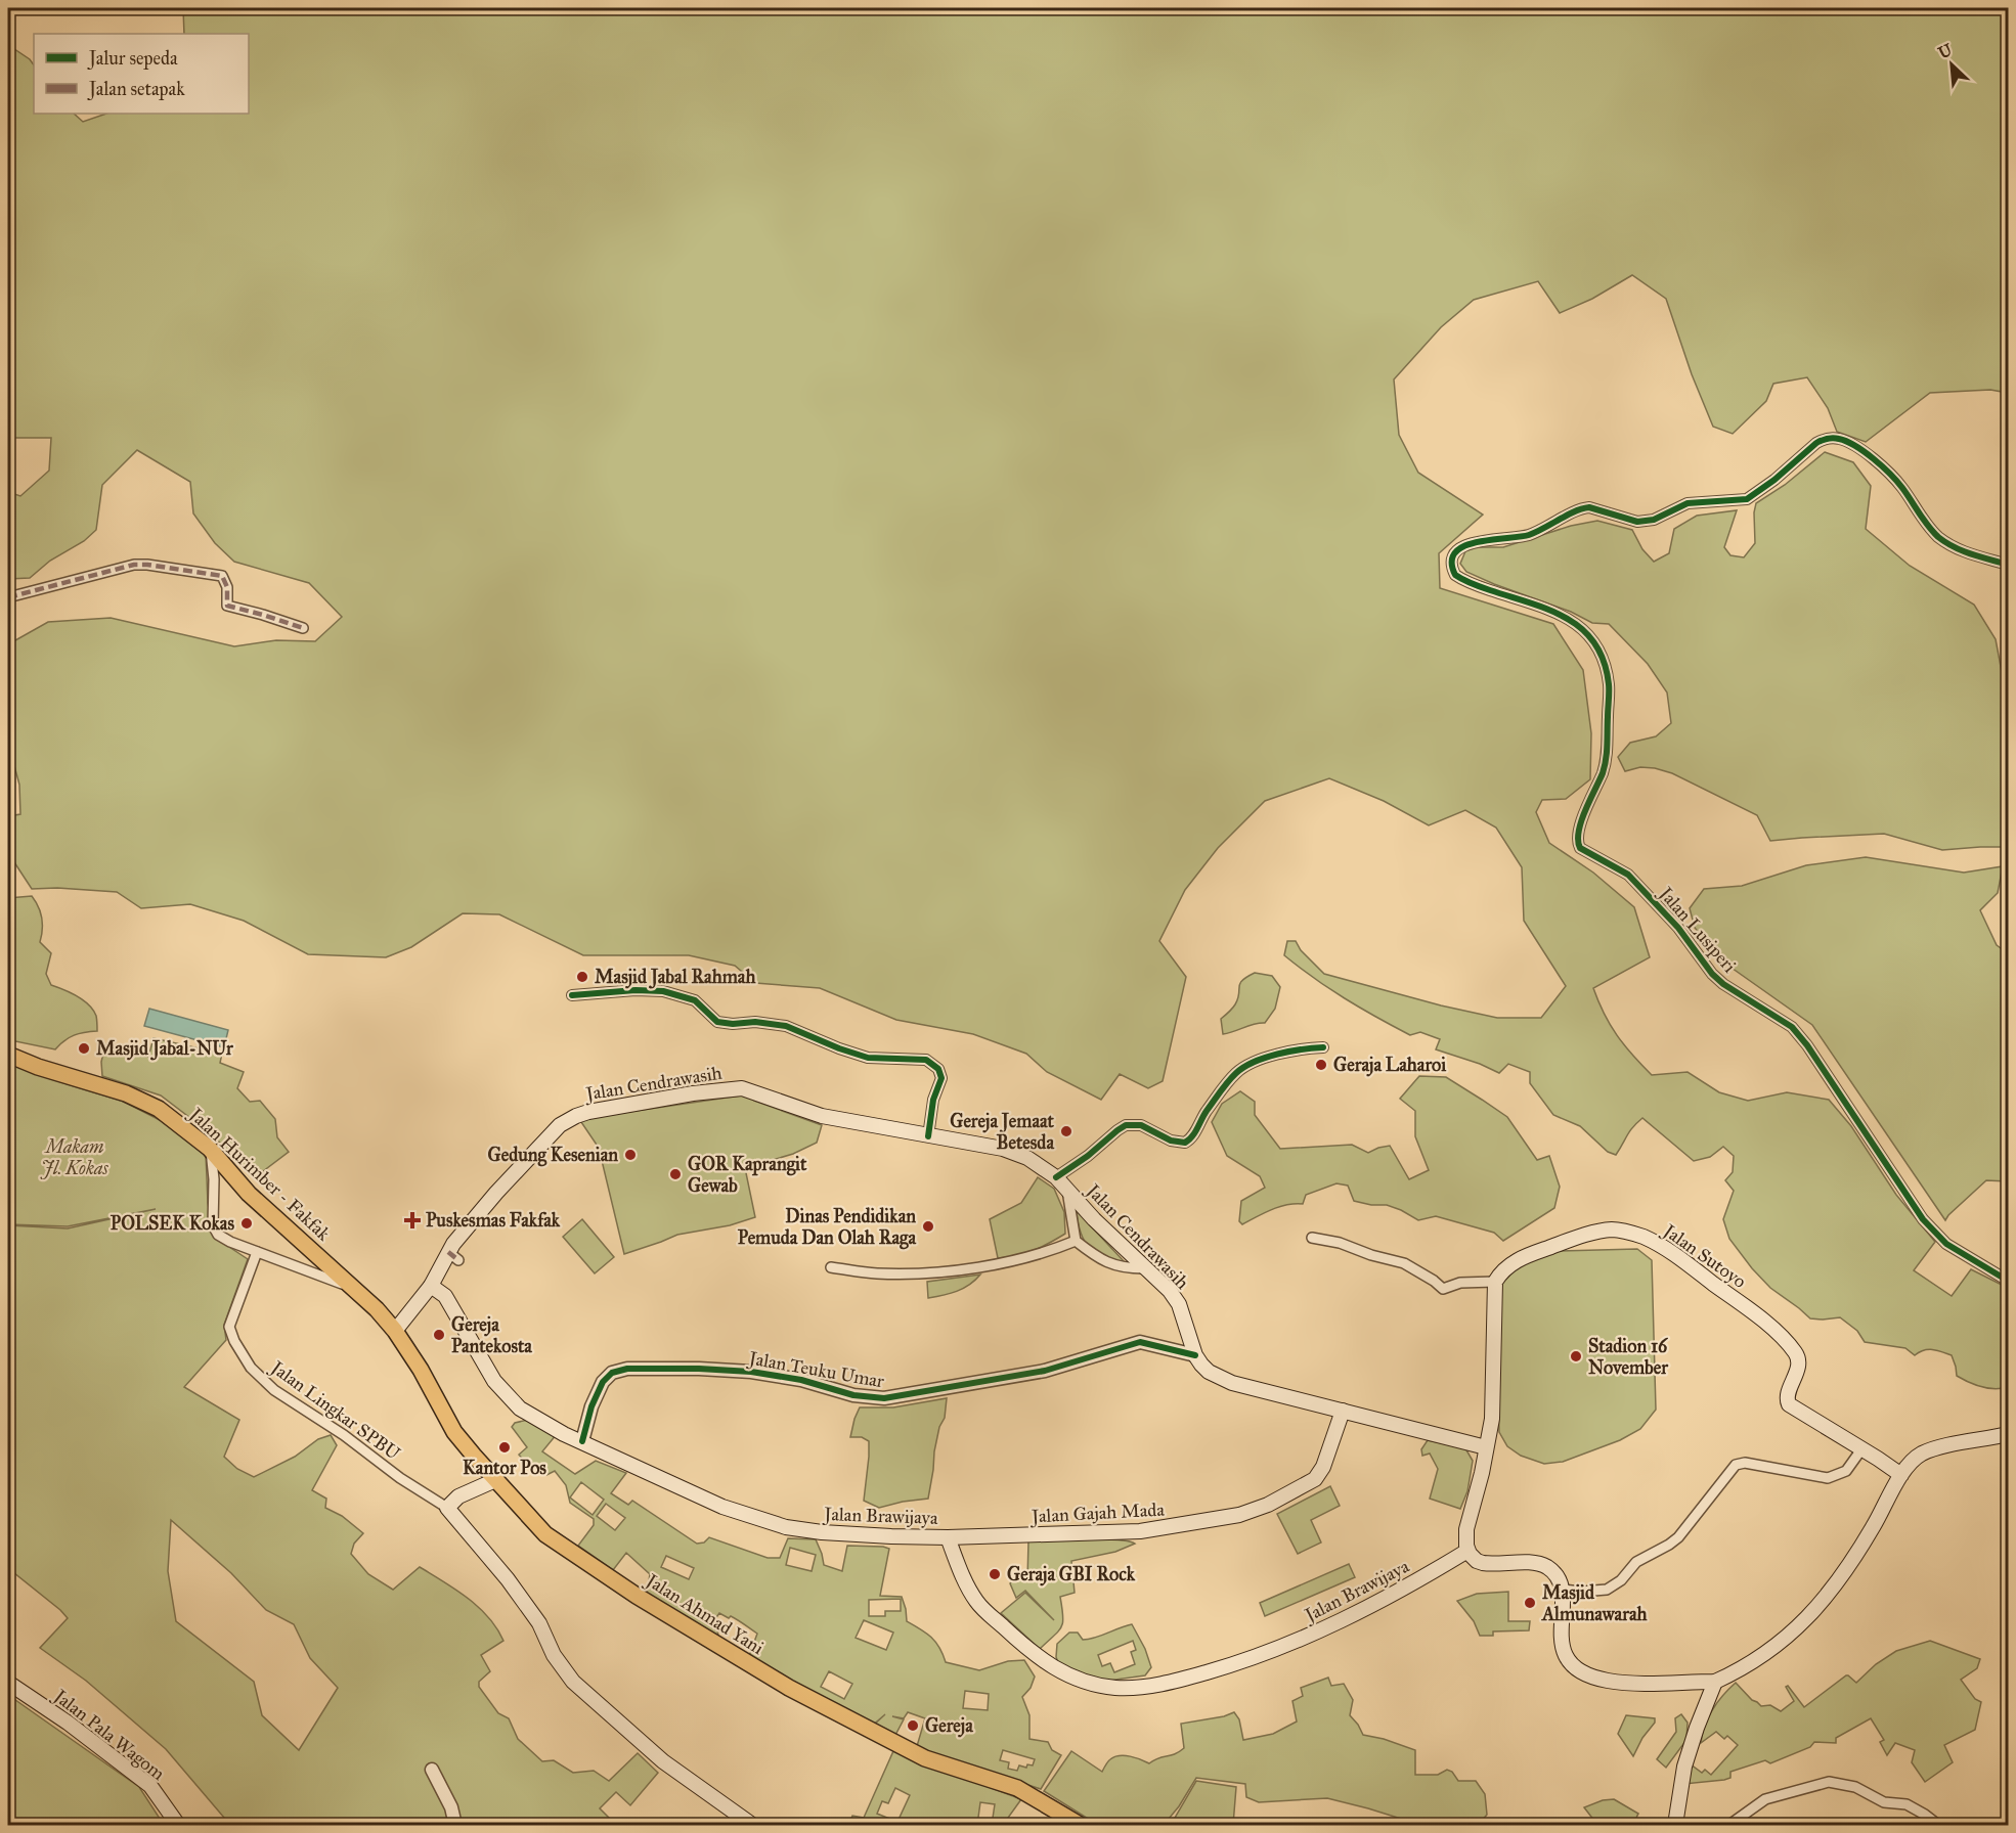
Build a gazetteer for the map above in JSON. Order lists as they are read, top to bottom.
{
  "streets": {
    "main road": [
      "Jalan Cendrawasih",
      "Jalan Hurimber - Fakfak",
      "Jalan Sutoyo",
      "Jalan Gajah Mada",
      "Jalan Brawijaya",
      "Jalan Ahmad Yani",
      "Jalan Pala Wagom"
    ],
    "street": ["Jalan Lusiperi", "Jalan Teuku Umar", "Jalan Lingkar SPBU"]
  },
  "crossings": [
    ["Jalan Cendrawasih", "Jalan Hurimber - Fakfak"],
    ["Jalan Cendrawasih", "Jalan Teuku Umar"],
    ["Jalan Cendrawasih", "Jalan Gajah Mada"],
    ["Jalan Cendrawasih", "Jalan Brawijaya"],
    ["Jalan Cendrawasih", "Jalan Ahmad Yani"],
    ["Jalan Hurimber - Fakfak", "Jalan Ahmad Yani"],
    ["Jalan Teuku Umar", "Jalan Brawijaya"],
    ["Jalan Gajah Mada", "Jalan Brawijaya"]
  ],
  "parks": ["Makam Jl. Kokas"],
  "places": {
    "other": [
      "Masjid Jabal Rahmah",
      "Masjid Jabal-NUr",
      "Geraja Laharoi",
      "Gereja Jemaat Betesda",
      "Gedung Kesenian",
      "GOR Kaprangit Gewab",
      "POLSEK Kokas",
      "Dinas Pendidikan Pemuda Dan Olah Raga",
      "Gereja Pantekosta",
      "Stadion 16 November",
      "Kantor Pos",
      "Geraja GBI Rock",
      "Masjid Almunawarah",
      "Gereja"
    ],
    "health": ["Puskesmas Fakfak"]
  },
  "legend": ["Jalur sepeda", "Jalan setapak"],
  "north": "top left"
}
